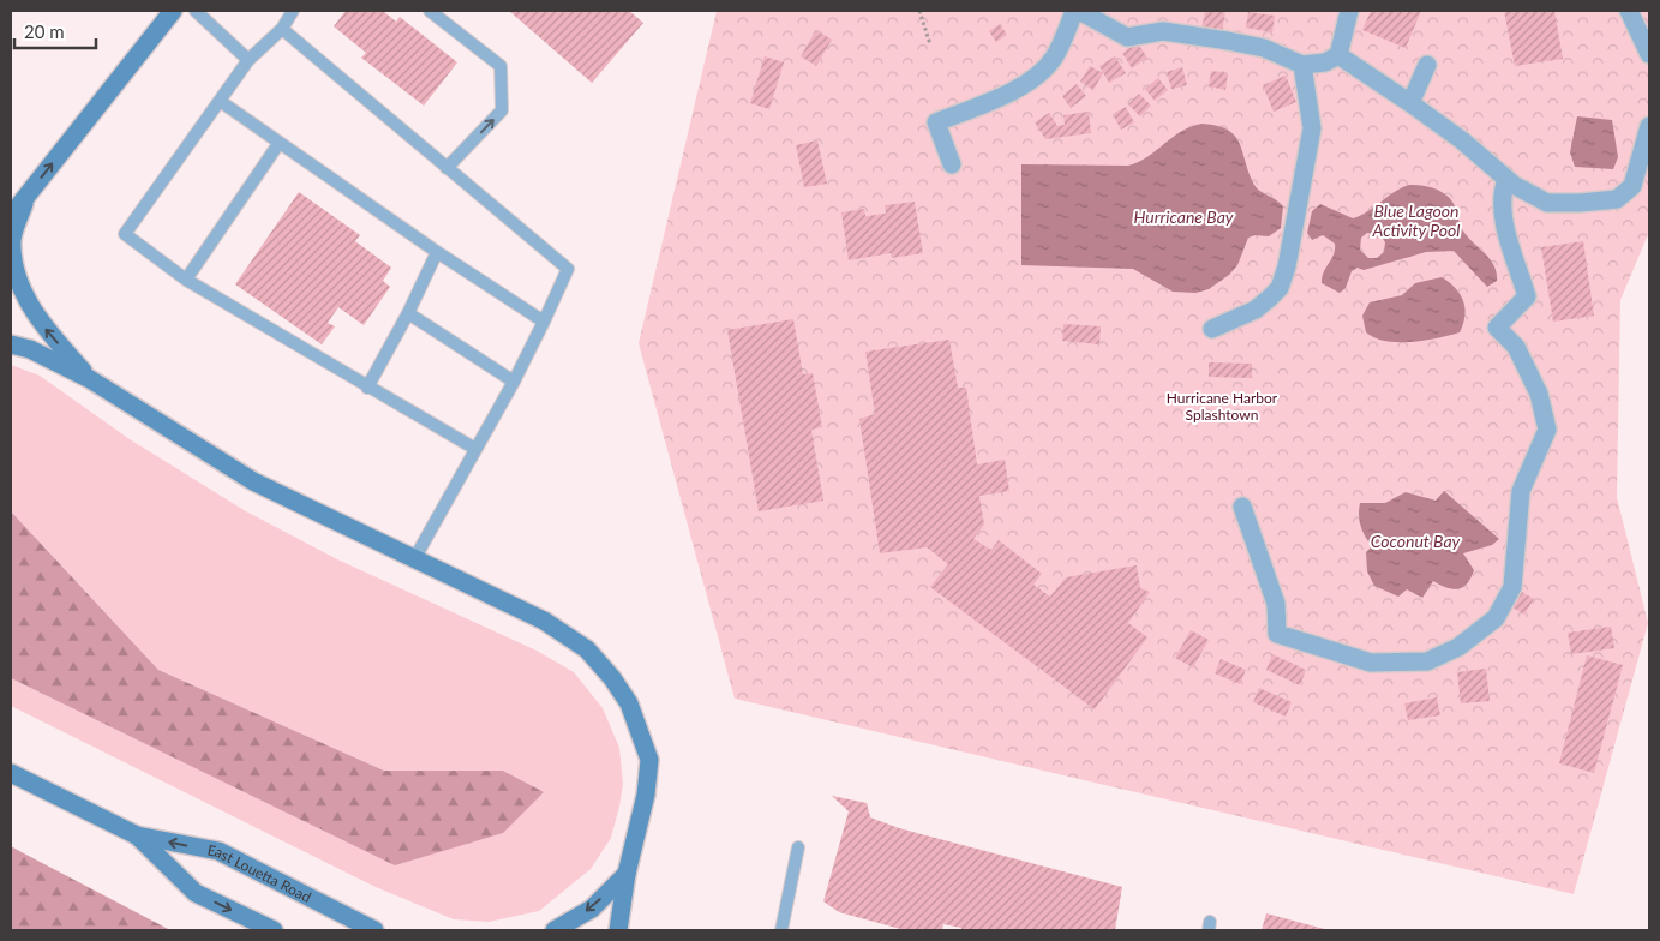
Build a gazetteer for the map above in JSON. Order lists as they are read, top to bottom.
{
  "streets": {
    "main road": ["East Louetta Road"]
  },
  "water": ["Blue Lagoon Activity Pool", "Hurricane Bay", "Coconut Bay"],
  "parks": ["Hurricane Harbor Splashtown"],
  "scale_bar": "20 m"
}
